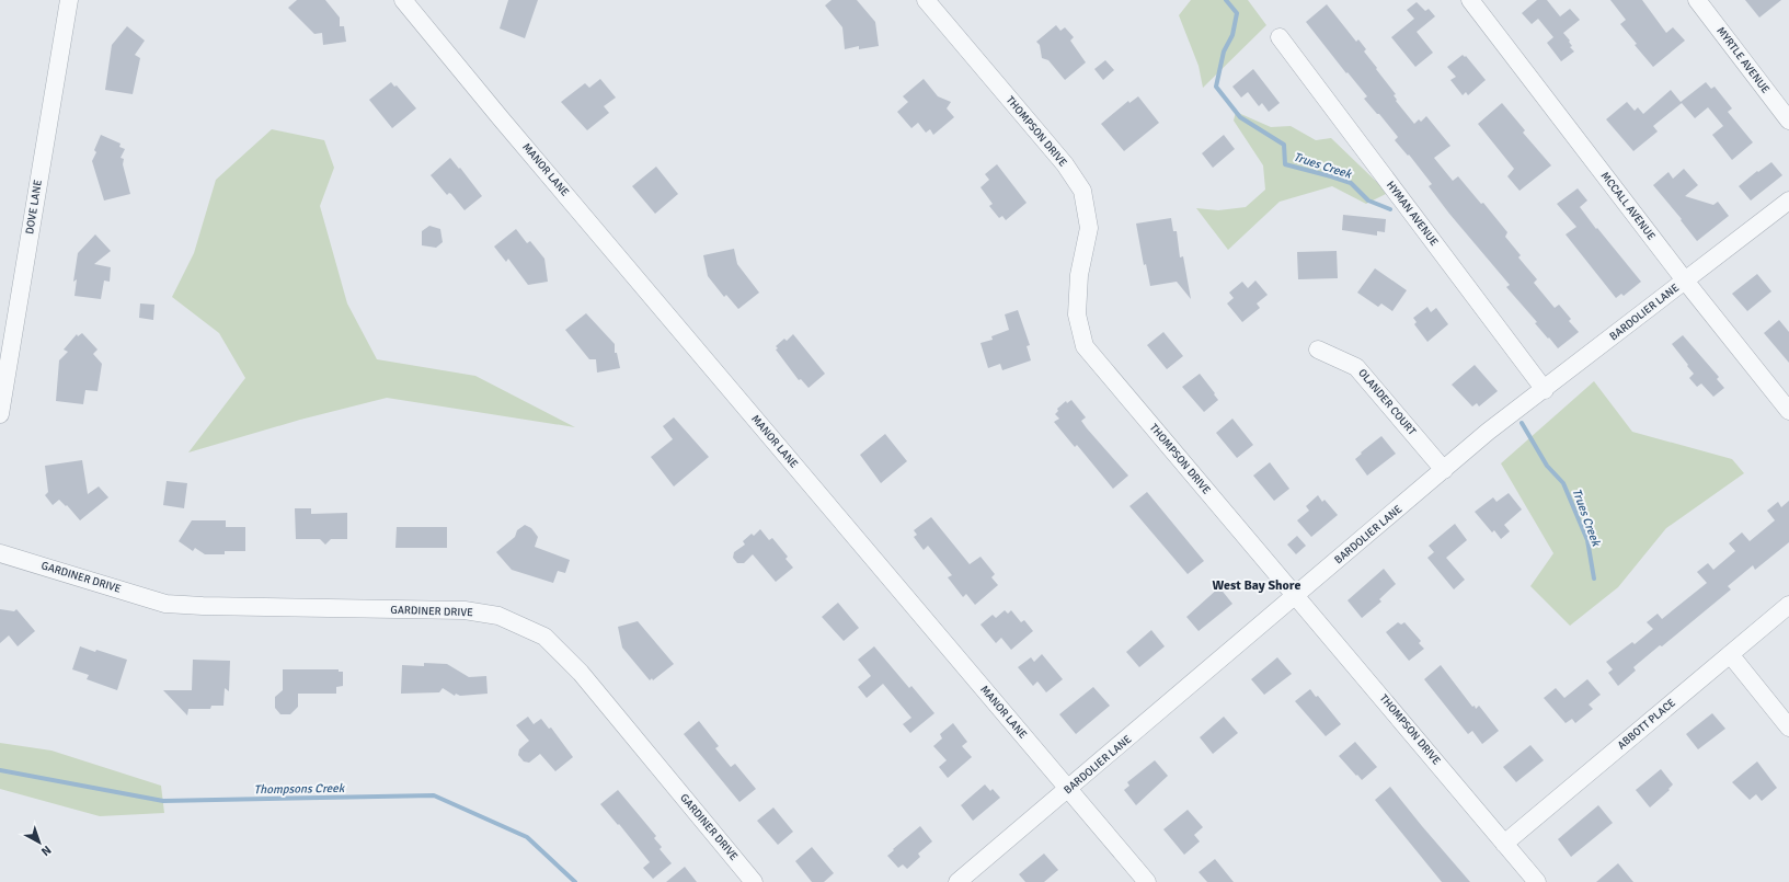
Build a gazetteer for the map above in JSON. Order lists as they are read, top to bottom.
{
  "streets": {
    "street": [
      "MYRTLE AVENUE",
      "THOMPSON DRIVE",
      "MANOR LANE",
      "MCCALL AVENUE",
      "DOVE LANE",
      "HYMAN AVENUE",
      "BARDOLIER LANE",
      "OLANDER COURT",
      "GARDINER DRIVE",
      "ABBOTT PLACE"
    ]
  },
  "crossings": [
    ["THOMPSON DRIVE", "BARDOLIER LANE"],
    ["THOMPSON DRIVE", "ABBOTT PLACE"],
    ["MANOR LANE", "BARDOLIER LANE"],
    ["MCCALL AVENUE", "BARDOLIER LANE"],
    ["HYMAN AVENUE", "BARDOLIER LANE"],
    ["BARDOLIER LANE", "OLANDER COURT"]
  ],
  "districts": ["West Bay Shore"],
  "water": ["Trues Creek", "Thompsons Creek"],
  "north": "bottom right"
}
